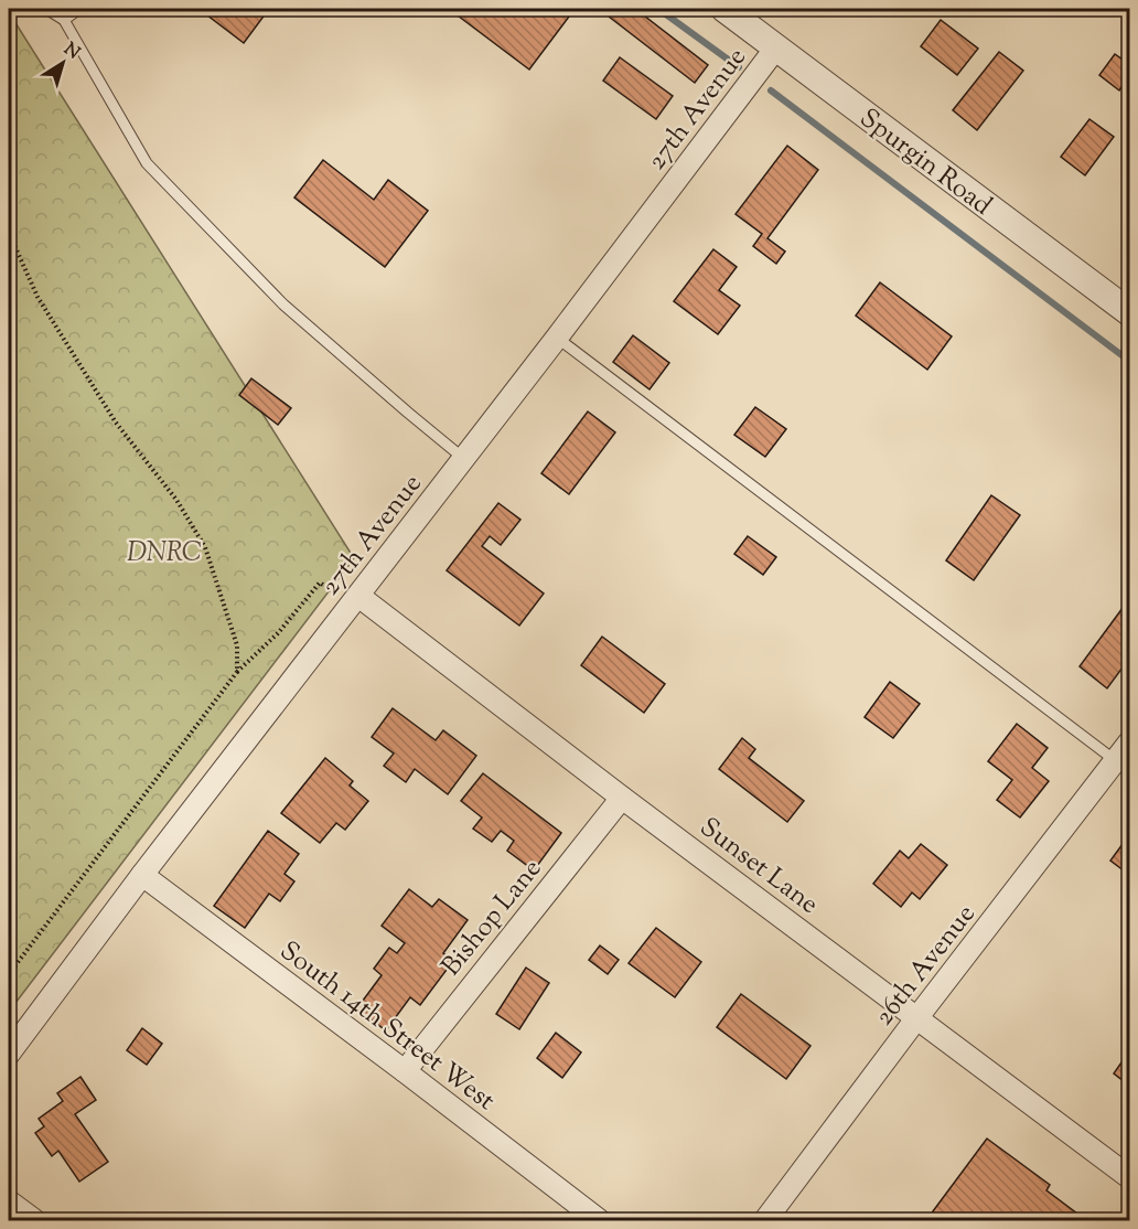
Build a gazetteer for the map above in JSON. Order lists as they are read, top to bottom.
{
  "streets": {
    "street": [
      "27th Avenue",
      "Spurgin Road",
      "Sunset Lane",
      "Bishop Lane",
      "26th Avenue",
      "South 14th Street West"
    ]
  },
  "crossings": [
    ["27th Avenue", "Spurgin Road"],
    ["27th Avenue", "Sunset Lane"],
    ["27th Avenue", "South 14th Street West"],
    ["Sunset Lane", "Bishop Lane"],
    ["Sunset Lane", "26th Avenue"],
    ["Bishop Lane", "South 14th Street West"]
  ],
  "parks": ["DNRC"],
  "north": "top right"
}
